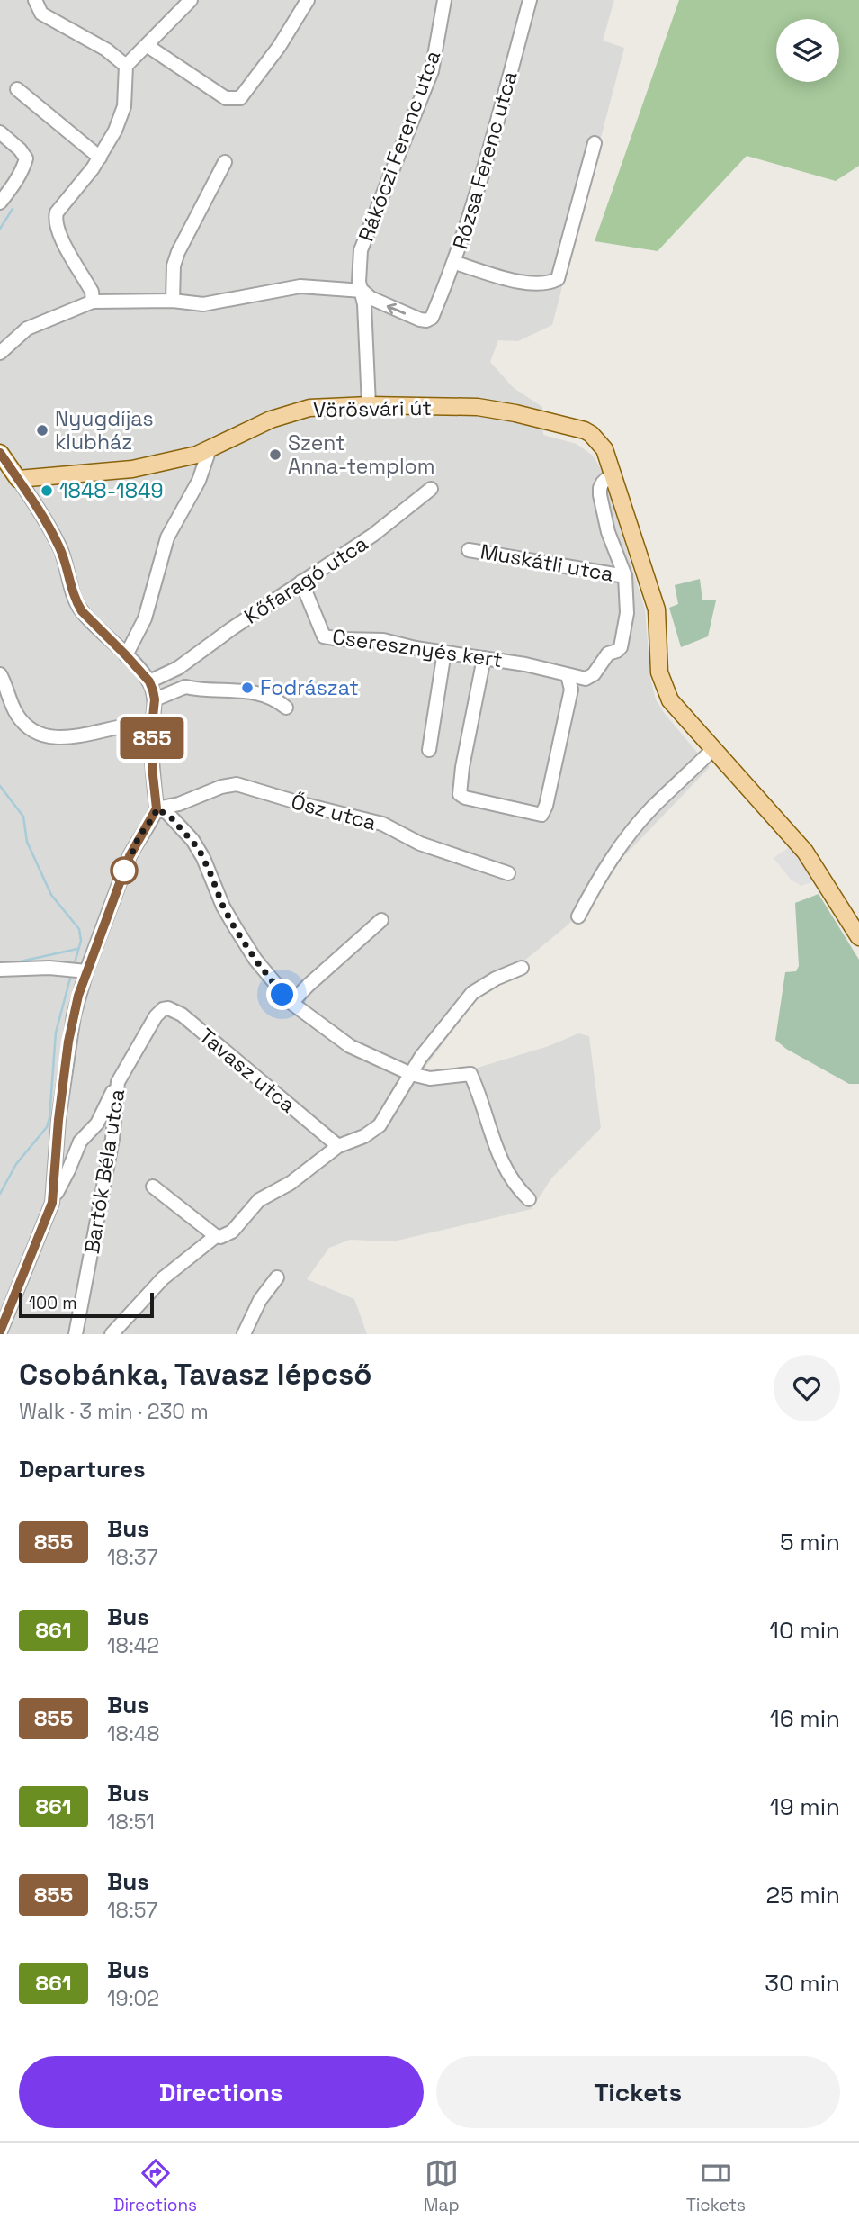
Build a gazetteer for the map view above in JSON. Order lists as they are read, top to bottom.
{
  "streets": {
    "main road": ["Vörösvári út"],
    "street": [
      "Rákóczi Ferenc utca",
      "Rózsa Ferenc utca",
      "Muskátli utca",
      "Kőfaragó utca",
      "Cseresznyés kert",
      "Ősz utca",
      "Tavasz utca",
      "Bartók Béla utca"
    ]
  },
  "crossings": [
    ["Rákóczi Ferenc utca", "Rózsa Ferenc utca"],
    ["Rákóczi Ferenc utca", "Vörösvári út"],
    ["Kőfaragó utca", "Cseresznyés kert"],
    ["Tavasz utca", "Bartók Béla utca"]
  ],
  "places": [
    "Nyugdíjas klubház",
    "Szent Anna-templom",
    "1848-1849",
    "Fodrászat"
  ],
  "lines": ["bus line 855"],
  "scale_bar": "100 m",
  "page": {
    "on_map": "855",
    "scale": "100 m",
    "heading": [
      ["Csobánka, Tavasz lépcső", "Walk · 3 min · 230 m"],
      "Departures"
    ],
    "list": [
      {
        "mark": "855",
        "name": "Bus",
        "note": "18:37",
        "value": "5 min"
      },
      {
        "mark": "861",
        "name": "Bus",
        "note": "18:42",
        "value": "10 min"
      },
      {
        "mark": "855",
        "name": "Bus",
        "note": "18:48",
        "value": "16 min"
      },
      {
        "mark": "861",
        "name": "Bus",
        "note": "18:51",
        "value": "19 min"
      },
      {
        "mark": "855",
        "name": "Bus",
        "note": "18:57",
        "value": "25 min"
      },
      {
        "mark": "861",
        "name": "Bus",
        "note": "19:02",
        "value": "30 min"
      }
    ],
    "buttons": ["Directions", "Tickets"],
    "tabs": ["Directions", "Map", "Tickets"]
  }
}
